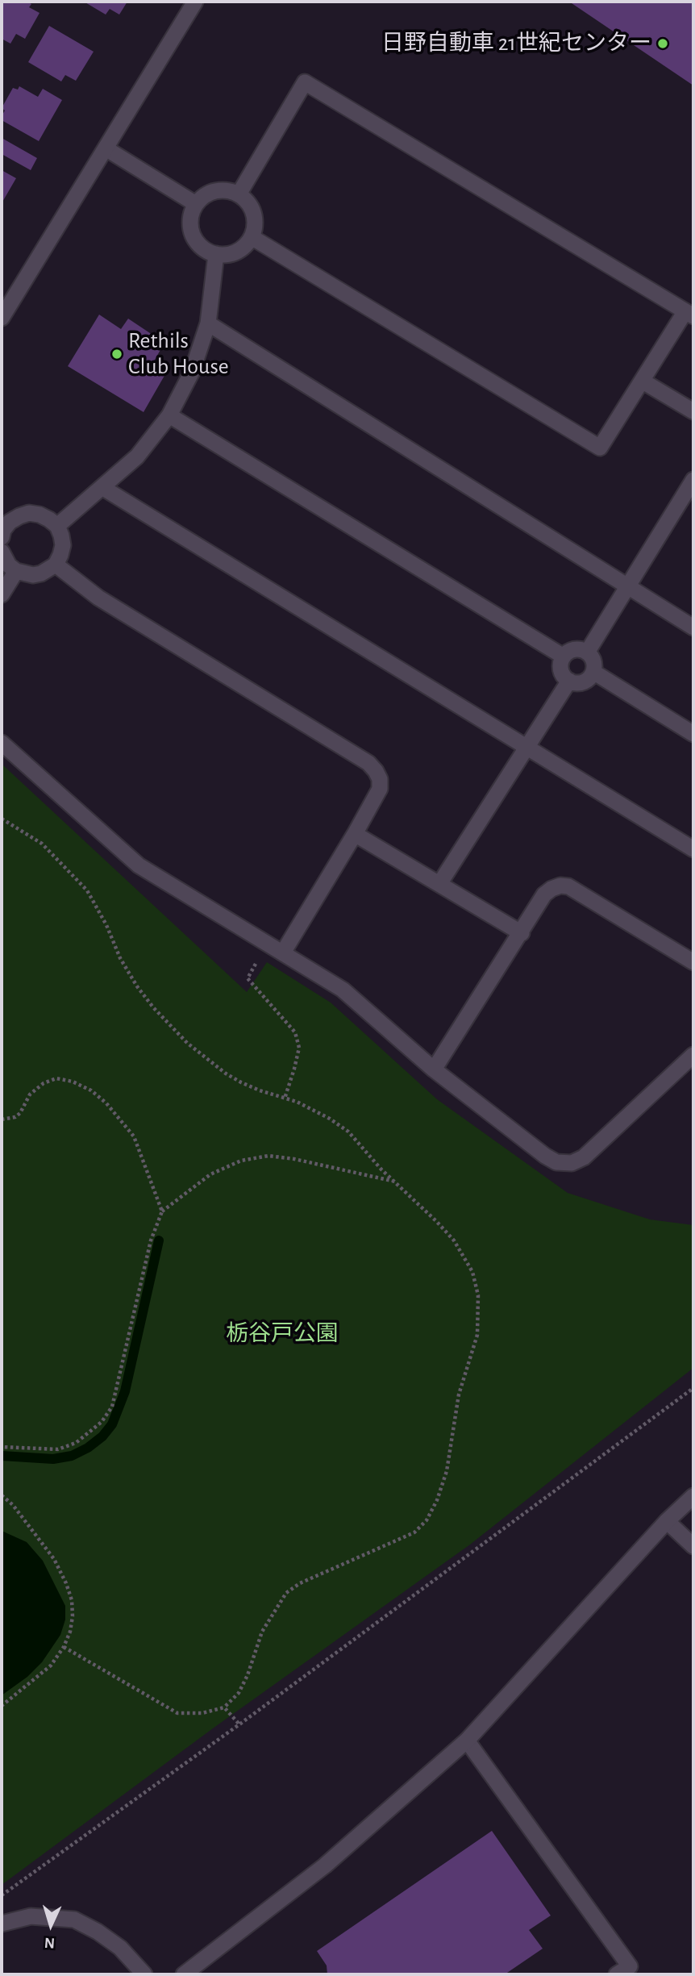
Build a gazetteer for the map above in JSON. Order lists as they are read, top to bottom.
{
  "parks": ["栃谷戸公園"],
  "places": ["日野自動車 21世紀センター", "Rethils Club House"],
  "north": "bottom"
}
